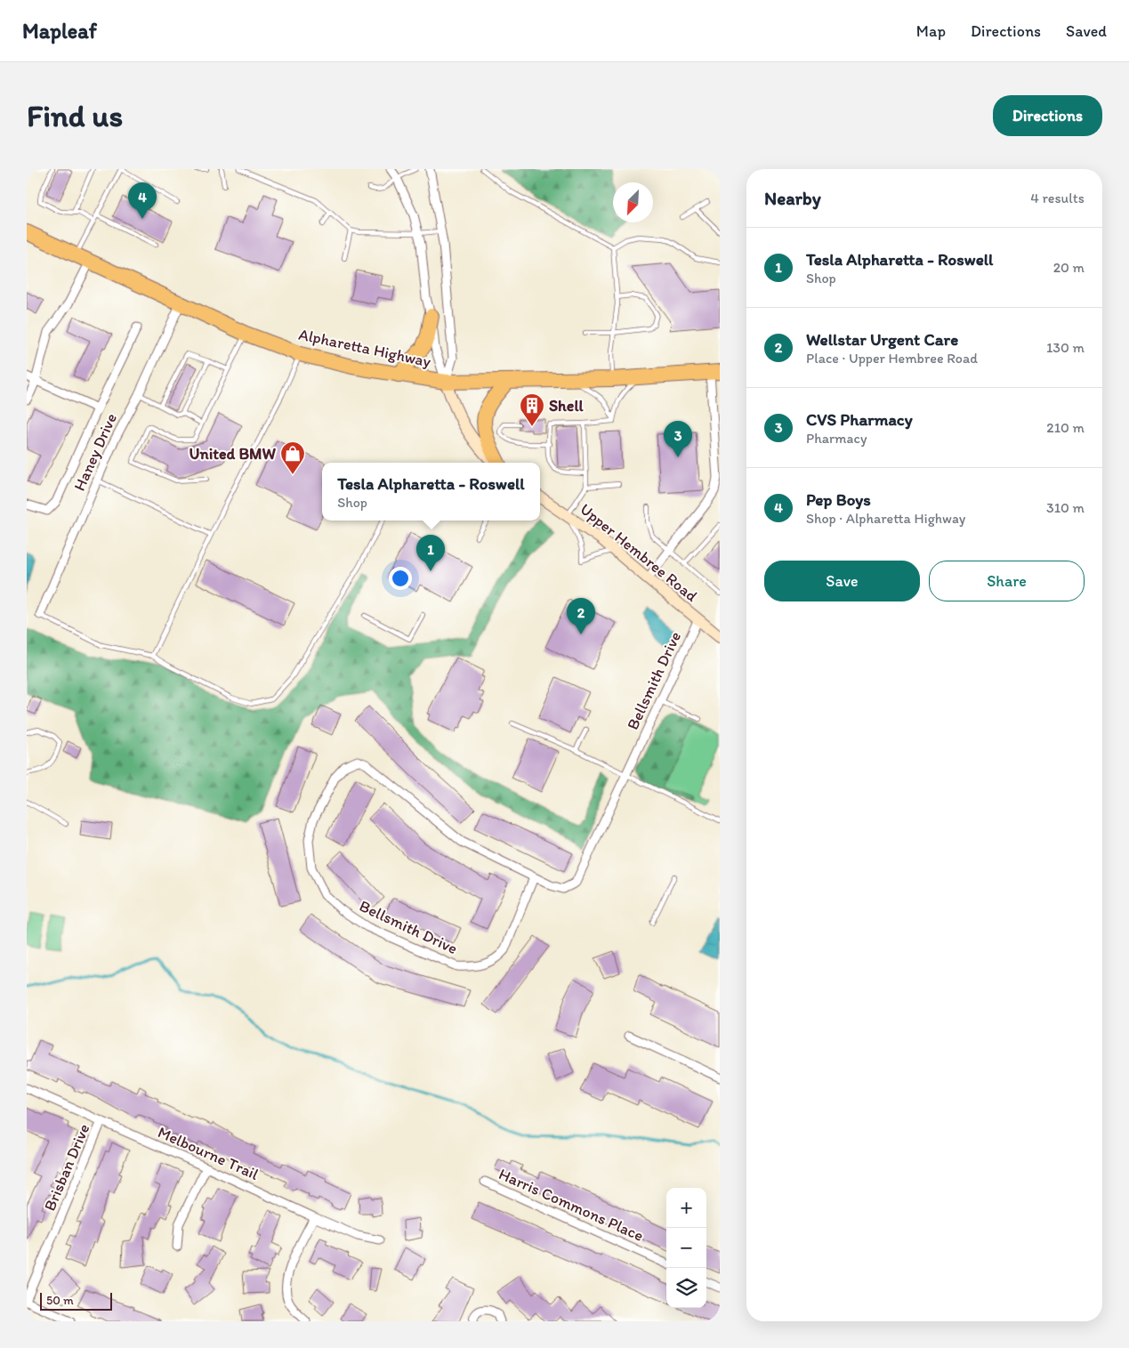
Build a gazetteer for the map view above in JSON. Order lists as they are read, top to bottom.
{
  "streets": {
    "highway": ["Alpharetta Highway"],
    "street": [
      "Haney Drive",
      "Upper Hembree Road",
      "Bellsmith Drive",
      "Melbourne Trail",
      "Brisban Drive",
      "Harris Commons Place"
    ]
  },
  "crossings": [
    ["Alpharetta Highway", "Haney Drive"],
    ["Upper Hembree Road", "Bellsmith Drive"],
    ["Melbourne Trail", "Brisban Drive"]
  ],
  "places": {
    "building": ["Shell"],
    "shop": ["United BMW"]
  },
  "scale_bar": "50 m",
  "north": "bottom left",
  "page": {
    "header": "Mapleaf",
    "nav": ["Map", "Directions", "Saved"],
    "buttons": [
      "Directions",
      ["Save", "Share"]
    ],
    "title": "Find us",
    "heading": ["Nearby", "4 results"],
    "pins": [
      "4",
      "3",
      "1",
      "2"
    ],
    "list": [
      {
        "mark": "1",
        "name": "Tesla Alpharetta - Roswell",
        "note": "Shop",
        "value": "20 m"
      },
      {
        "mark": "2",
        "name": "Wellstar Urgent Care",
        "note": "Place · Upper Hembree Road",
        "value": "130 m"
      },
      {
        "mark": "3",
        "name": "CVS Pharmacy",
        "note": "Pharmacy",
        "value": "210 m"
      },
      {
        "mark": "4",
        "name": "Pep Boys",
        "note": "Shop · Alpharetta Highway",
        "value": "310 m"
      }
    ],
    "popup": ["Tesla Alpharetta - Roswell", "Shop"],
    "map_buttons": ["+", "−"],
    "scale": "50 m"
  }
}
